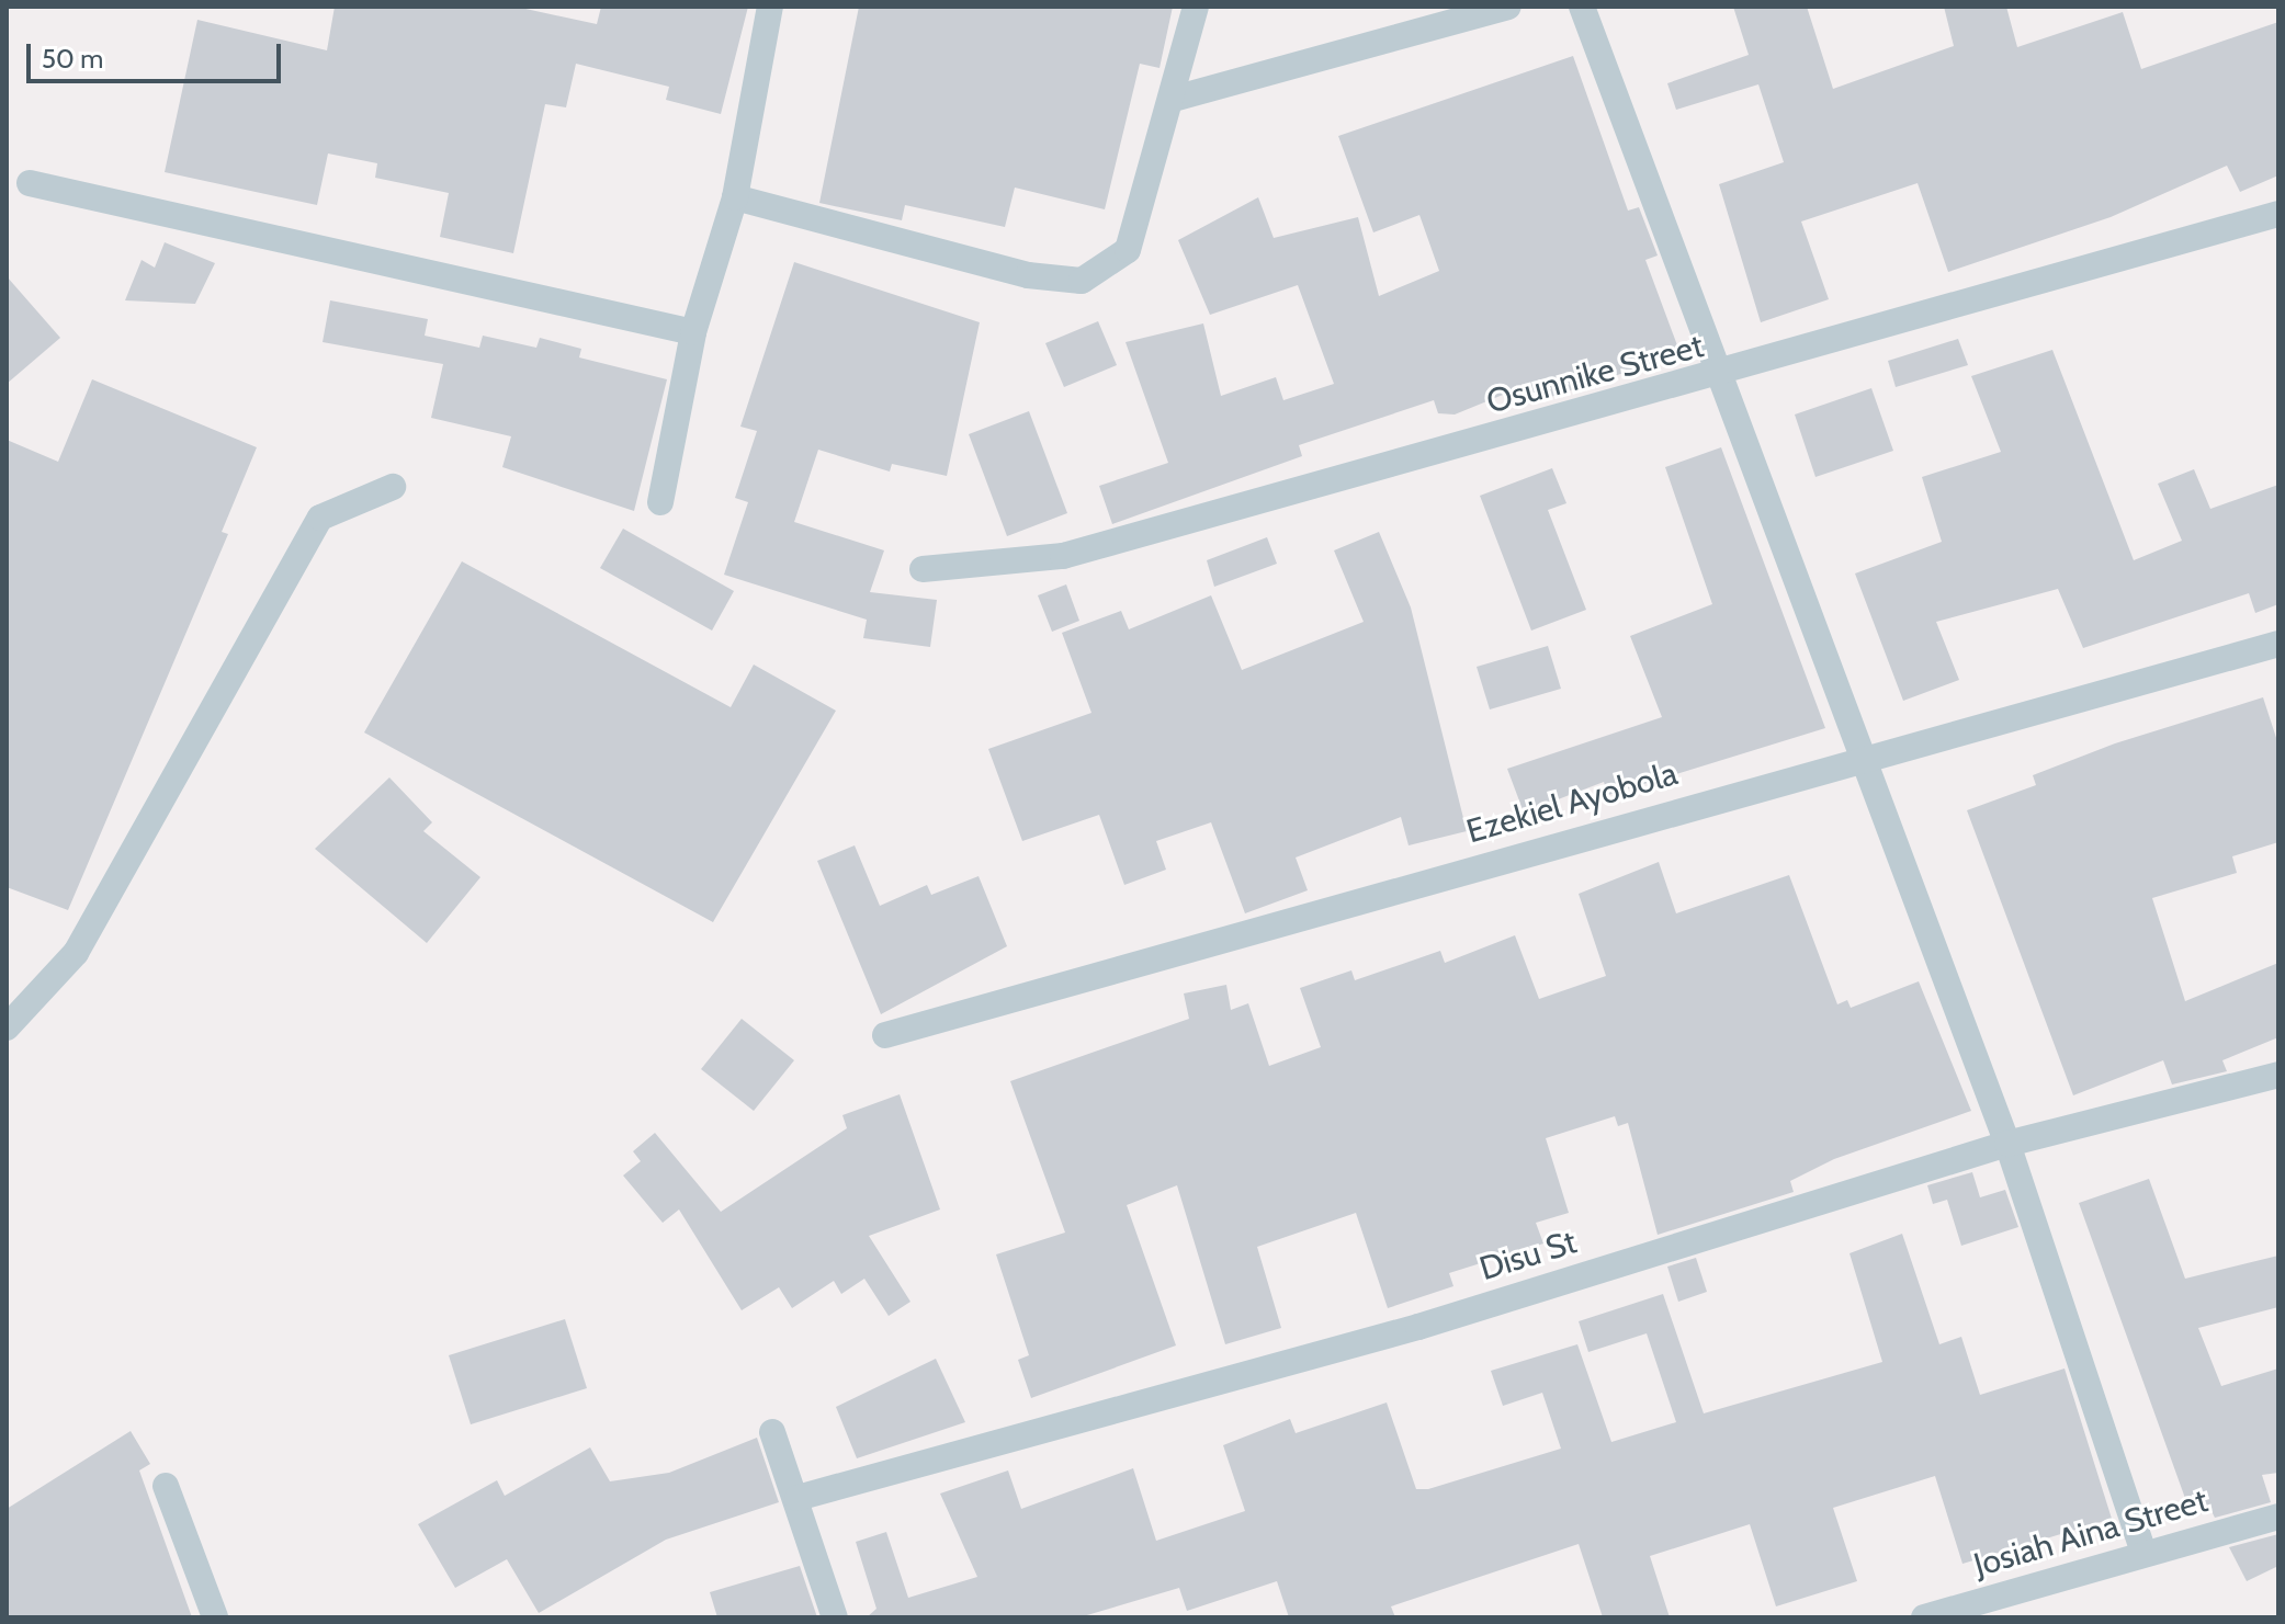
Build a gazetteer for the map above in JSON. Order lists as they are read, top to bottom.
{
  "streets": {
    "street": [
      "Osunnike Street",
      "Ezekiel Ayobola",
      "Disu St",
      "Josiah Aina Street"
    ]
  },
  "scale_bar": "50 m"
}
